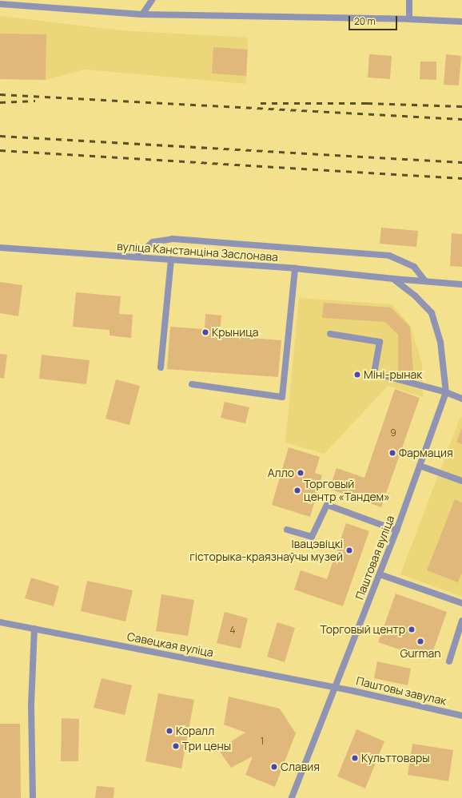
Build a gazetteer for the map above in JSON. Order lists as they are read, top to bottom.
{
  "streets": {
    "street": [
      "вуліца Канстанціна Заслонава",
      "Паштовая вуліца",
      "Савецкая вуліца",
      "Паштовы завулак"
    ]
  },
  "crossings": [
    ["вуліца Канстанціна Заслонава", "Паштовая вуліца"],
    ["Паштовая вуліца", "Савецкая вуліца"],
    ["Паштовая вуліца", "Паштовы завулак"],
    ["Савецкая вуліца", "Паштовы завулак"]
  ],
  "places": [
    "Крыница",
    "Міні-рынак",
    "Фармация",
    "Алло",
    "Торговый центр «Тандем»",
    "Івацэвіцкі гісторыка-краязнаўчы музей",
    "Торговый центр",
    "Gurman",
    "Коралл",
    "Три цены",
    "Культтовары",
    "Славия"
  ],
  "house_numbers": ["9", "4", "1"],
  "scale_bar": "20 m"
}
